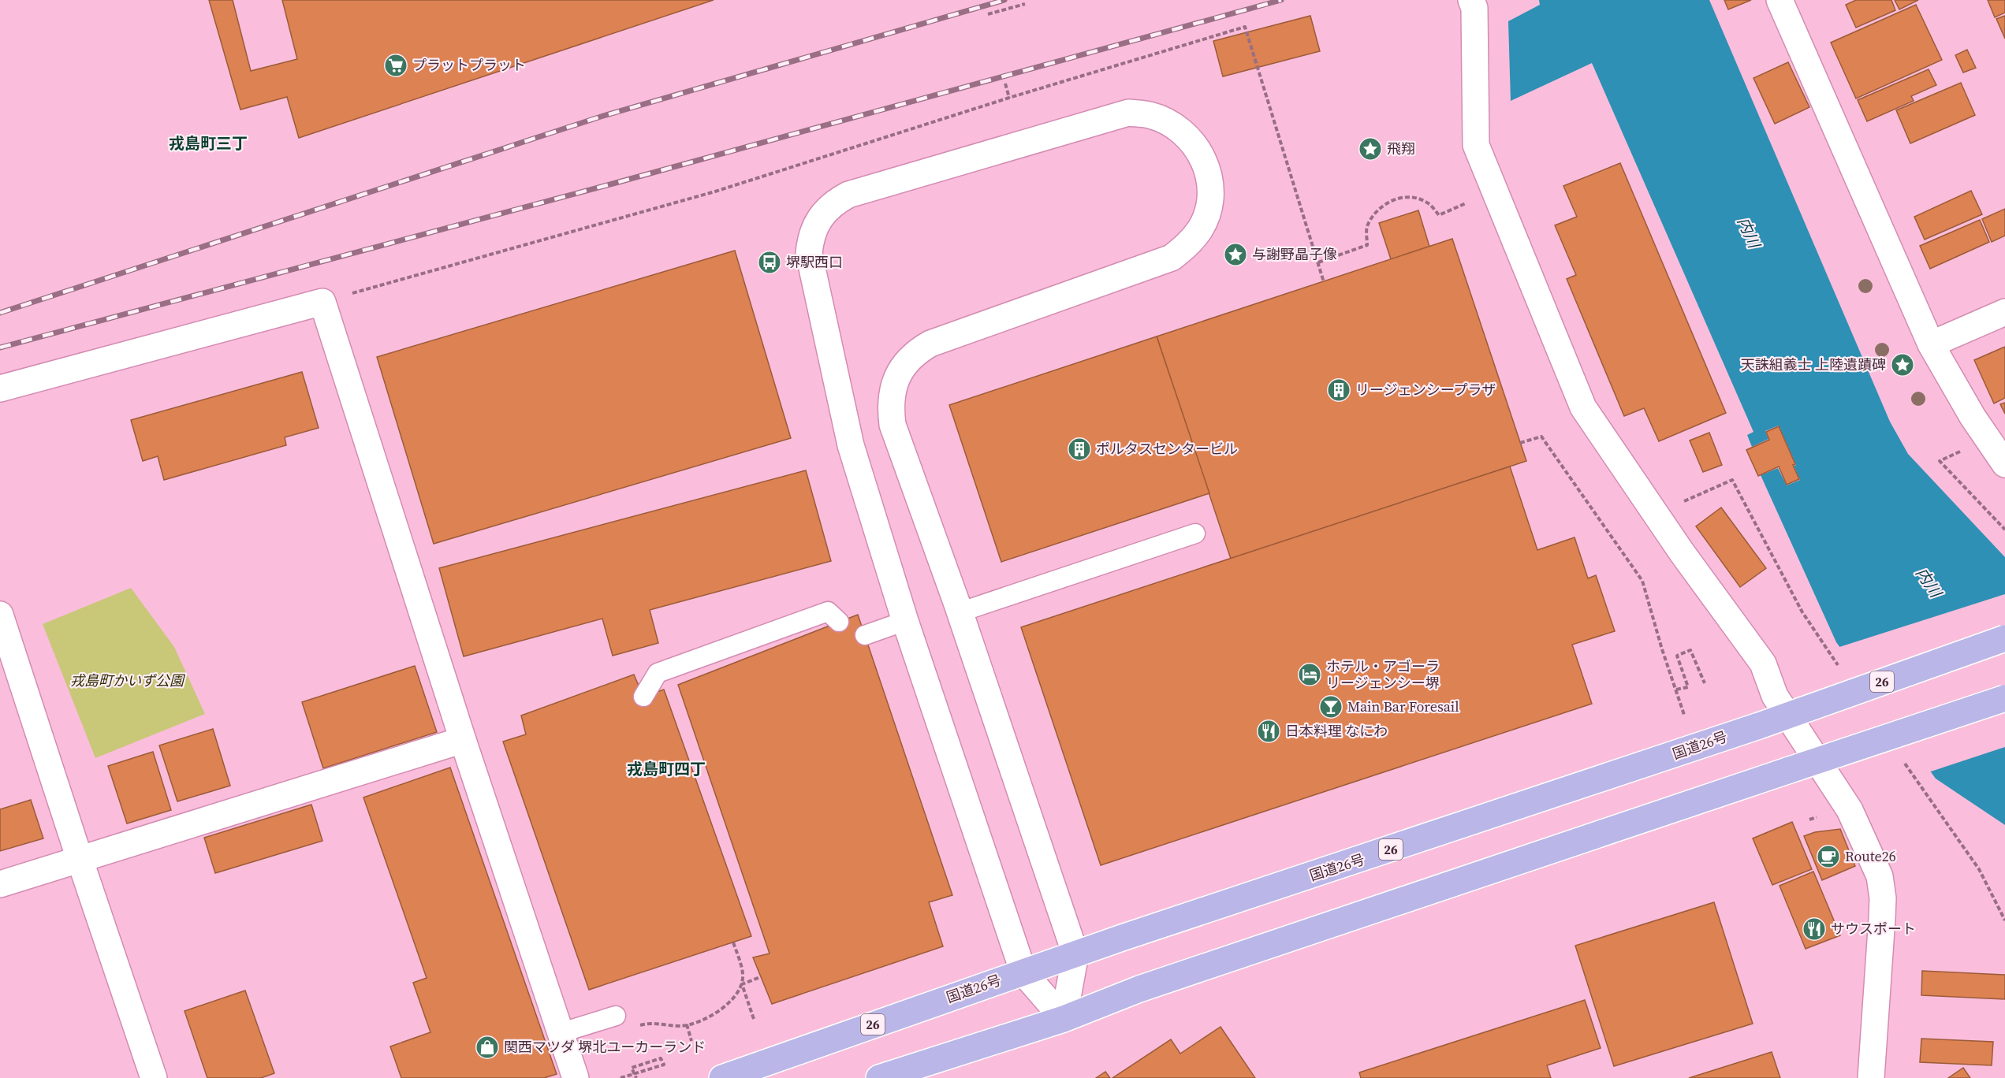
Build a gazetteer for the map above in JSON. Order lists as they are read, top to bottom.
{
  "streets": {
    "highway": ["26", "国道26号"]
  },
  "districts": ["戎島町三丁", "戎島町四丁"],
  "water": ["内川"],
  "parks": ["戎島町かいず公園"],
  "places": {
    "supermarket": ["プラットプラット"],
    "place": ["飛翔", "与謝野晶子像", "天誅組義士 上陸遺蹟碑"],
    "bus stop": ["堺駅西口"],
    "building": ["リージェンシープラザ", "ポルタスセンタービル"],
    "hotel": ["ホテル・アゴーラ リージェンシー堺"],
    "bar": ["Main Bar Foresail"],
    "restaurant": ["日本料理 なにわ", "サウスポート"],
    "cafe": ["Route26"],
    "shop": ["関西マツダ 堺北ユーカーランド"]
  }
}
